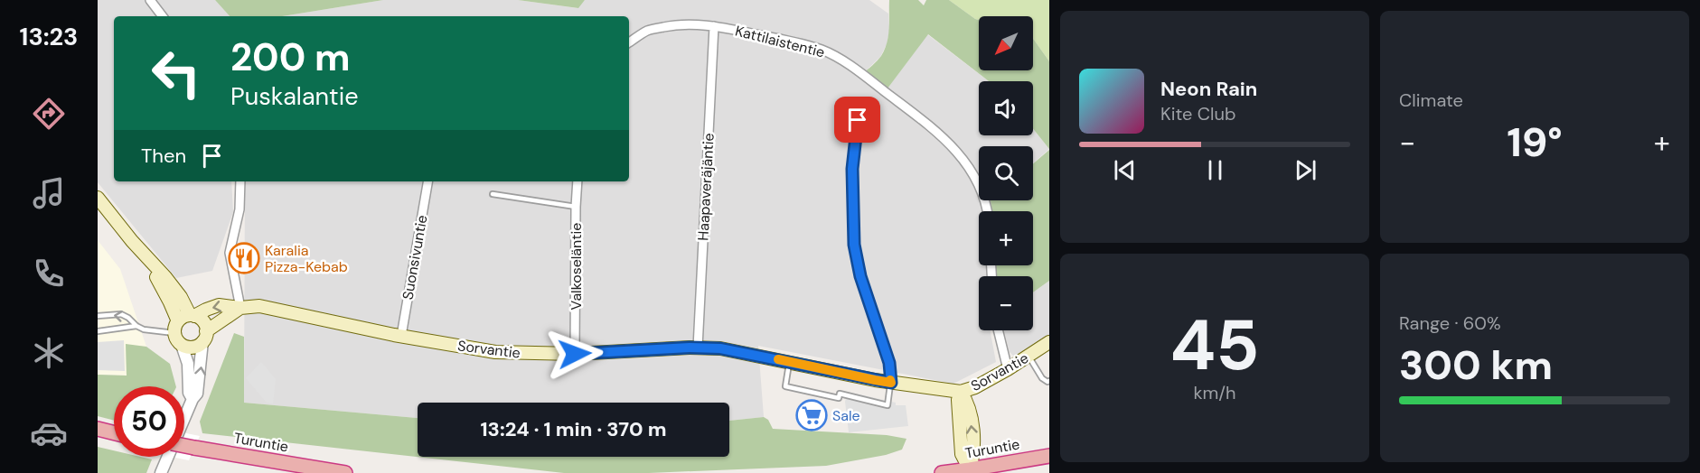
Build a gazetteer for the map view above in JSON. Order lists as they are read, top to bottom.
{
  "streets": {
    "highway": ["Turuntie"],
    "main road": ["Sorvantie"],
    "street": [
      "Kattilaistentie",
      "Haapaveräjäntie",
      "Suonsivuntie",
      "Valkoseläntie"
    ]
  },
  "crossings": [
    ["Kattilaistentie", "Haapaveräjäntie"],
    ["Haapaveräjäntie", "Sorvantie"],
    ["Suonsivuntie", "Sorvantie"],
    ["Valkoseläntie", "Sorvantie"]
  ],
  "places": {
    "restaurant": ["Karalia Pizza-Kebab"],
    "supermarket": ["Sale"]
  },
  "north": "bottom left",
  "page": {
    "tabs": "13:23",
    "tile": [
      "Climate",
      ["45", "km/h"],
      ["Range · 60%", "300 km"]
    ],
    "map_buttons": ["+", "−"],
    "turn": ["200 m", "Puskalantie"],
    "song": ["Neon Rain", "Kite Club"],
    "heat": ["−", "19°", "+"],
    "then": "Then",
    "limit": "50",
    "trip": "13:24 · 1 min · 370 m"
  }
}
